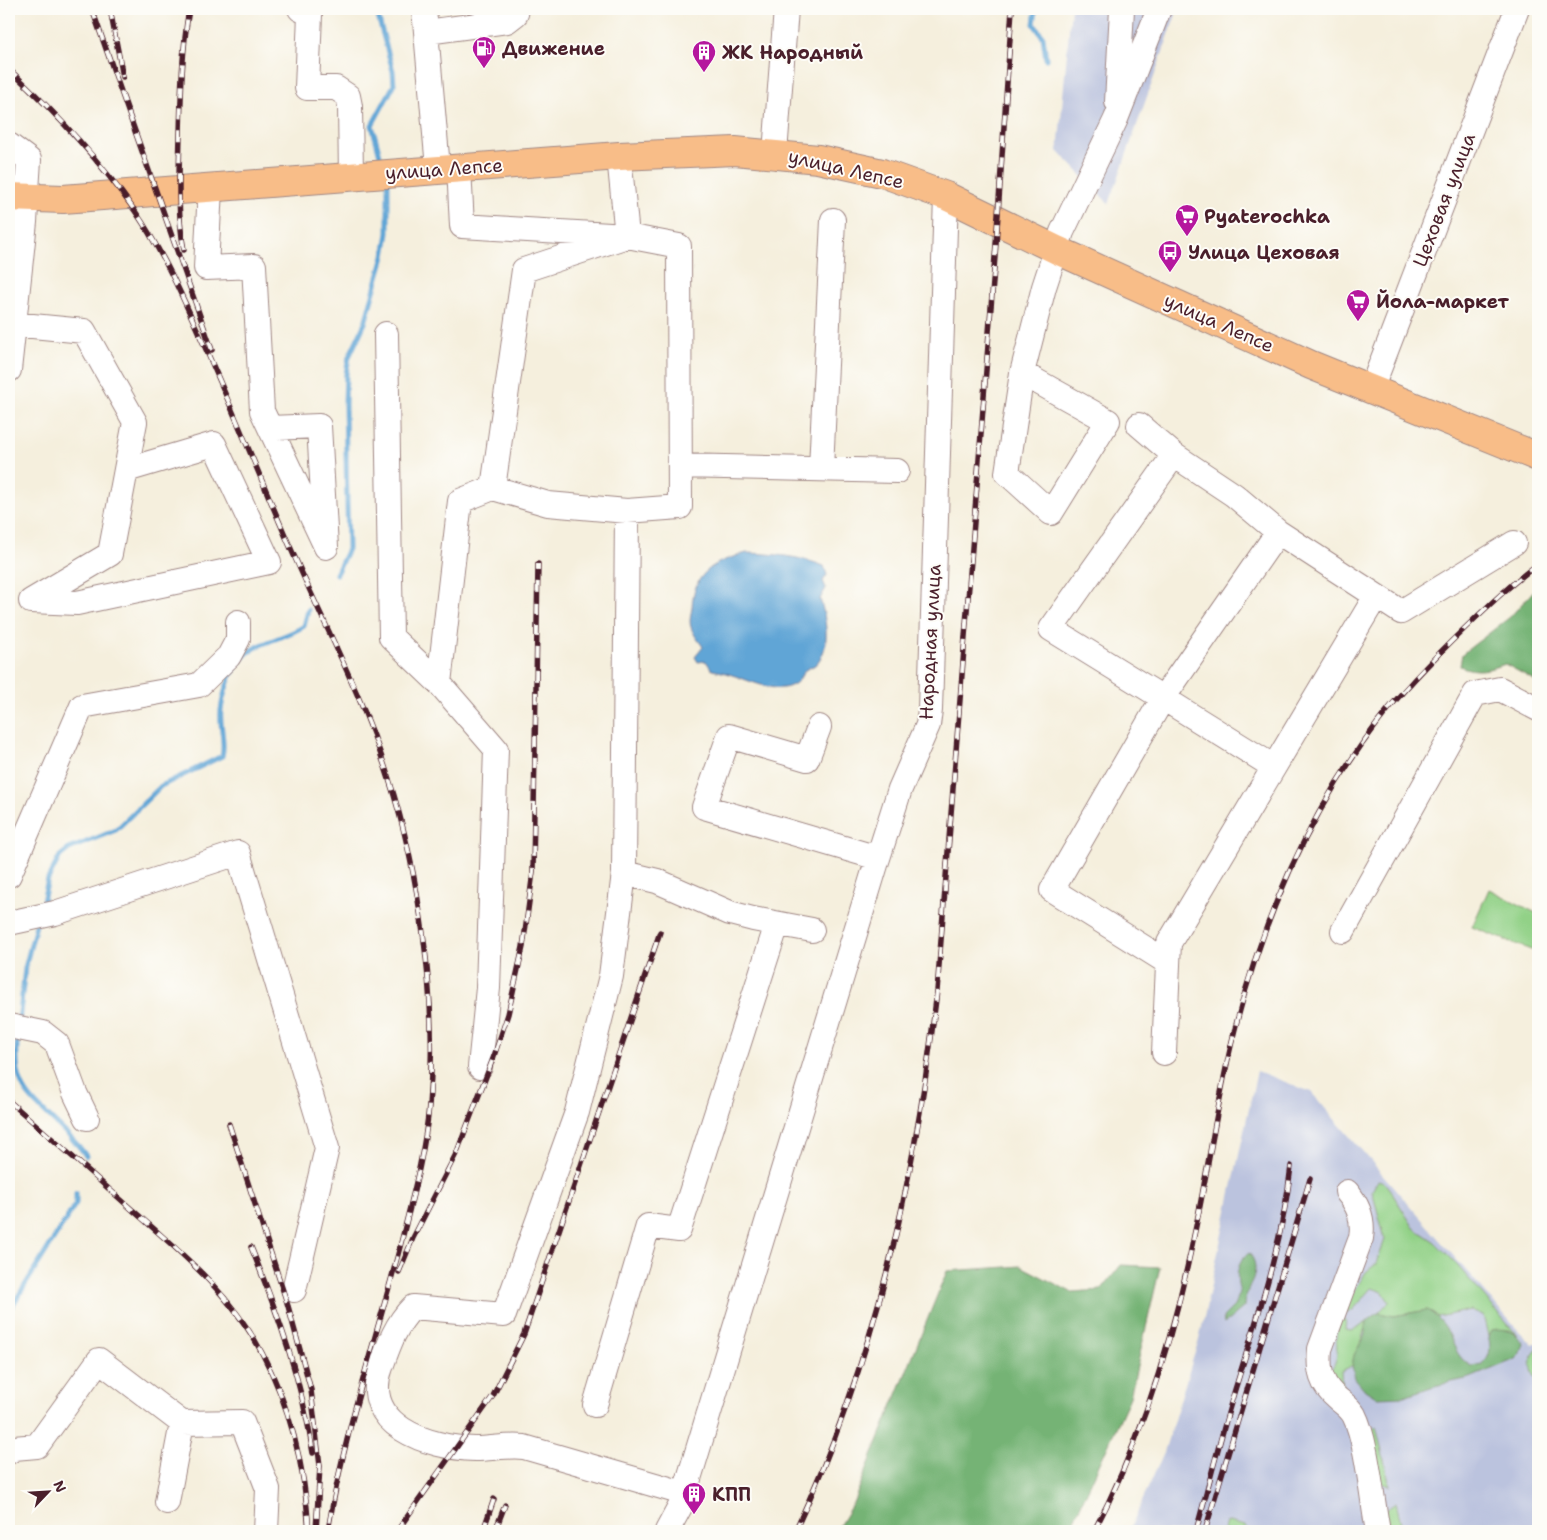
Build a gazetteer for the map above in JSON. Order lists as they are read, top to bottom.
{
  "streets": {
    "main road": ["улица Лепсе"],
    "street": ["Цеховая улица", "Народная улица"]
  },
  "crossings": [
    ["улица Лепсе", "Цеховая улица"],
    ["улица Лепсе", "Народная улица"]
  ],
  "places": {
    "fuel station": ["Движение"],
    "building": ["ЖК Народный", "КПП"],
    "supermarket": ["Pyaterochka", "Йола-маркет"],
    "bus stop": ["Улица Цеховая"]
  },
  "north": "top right"
}
